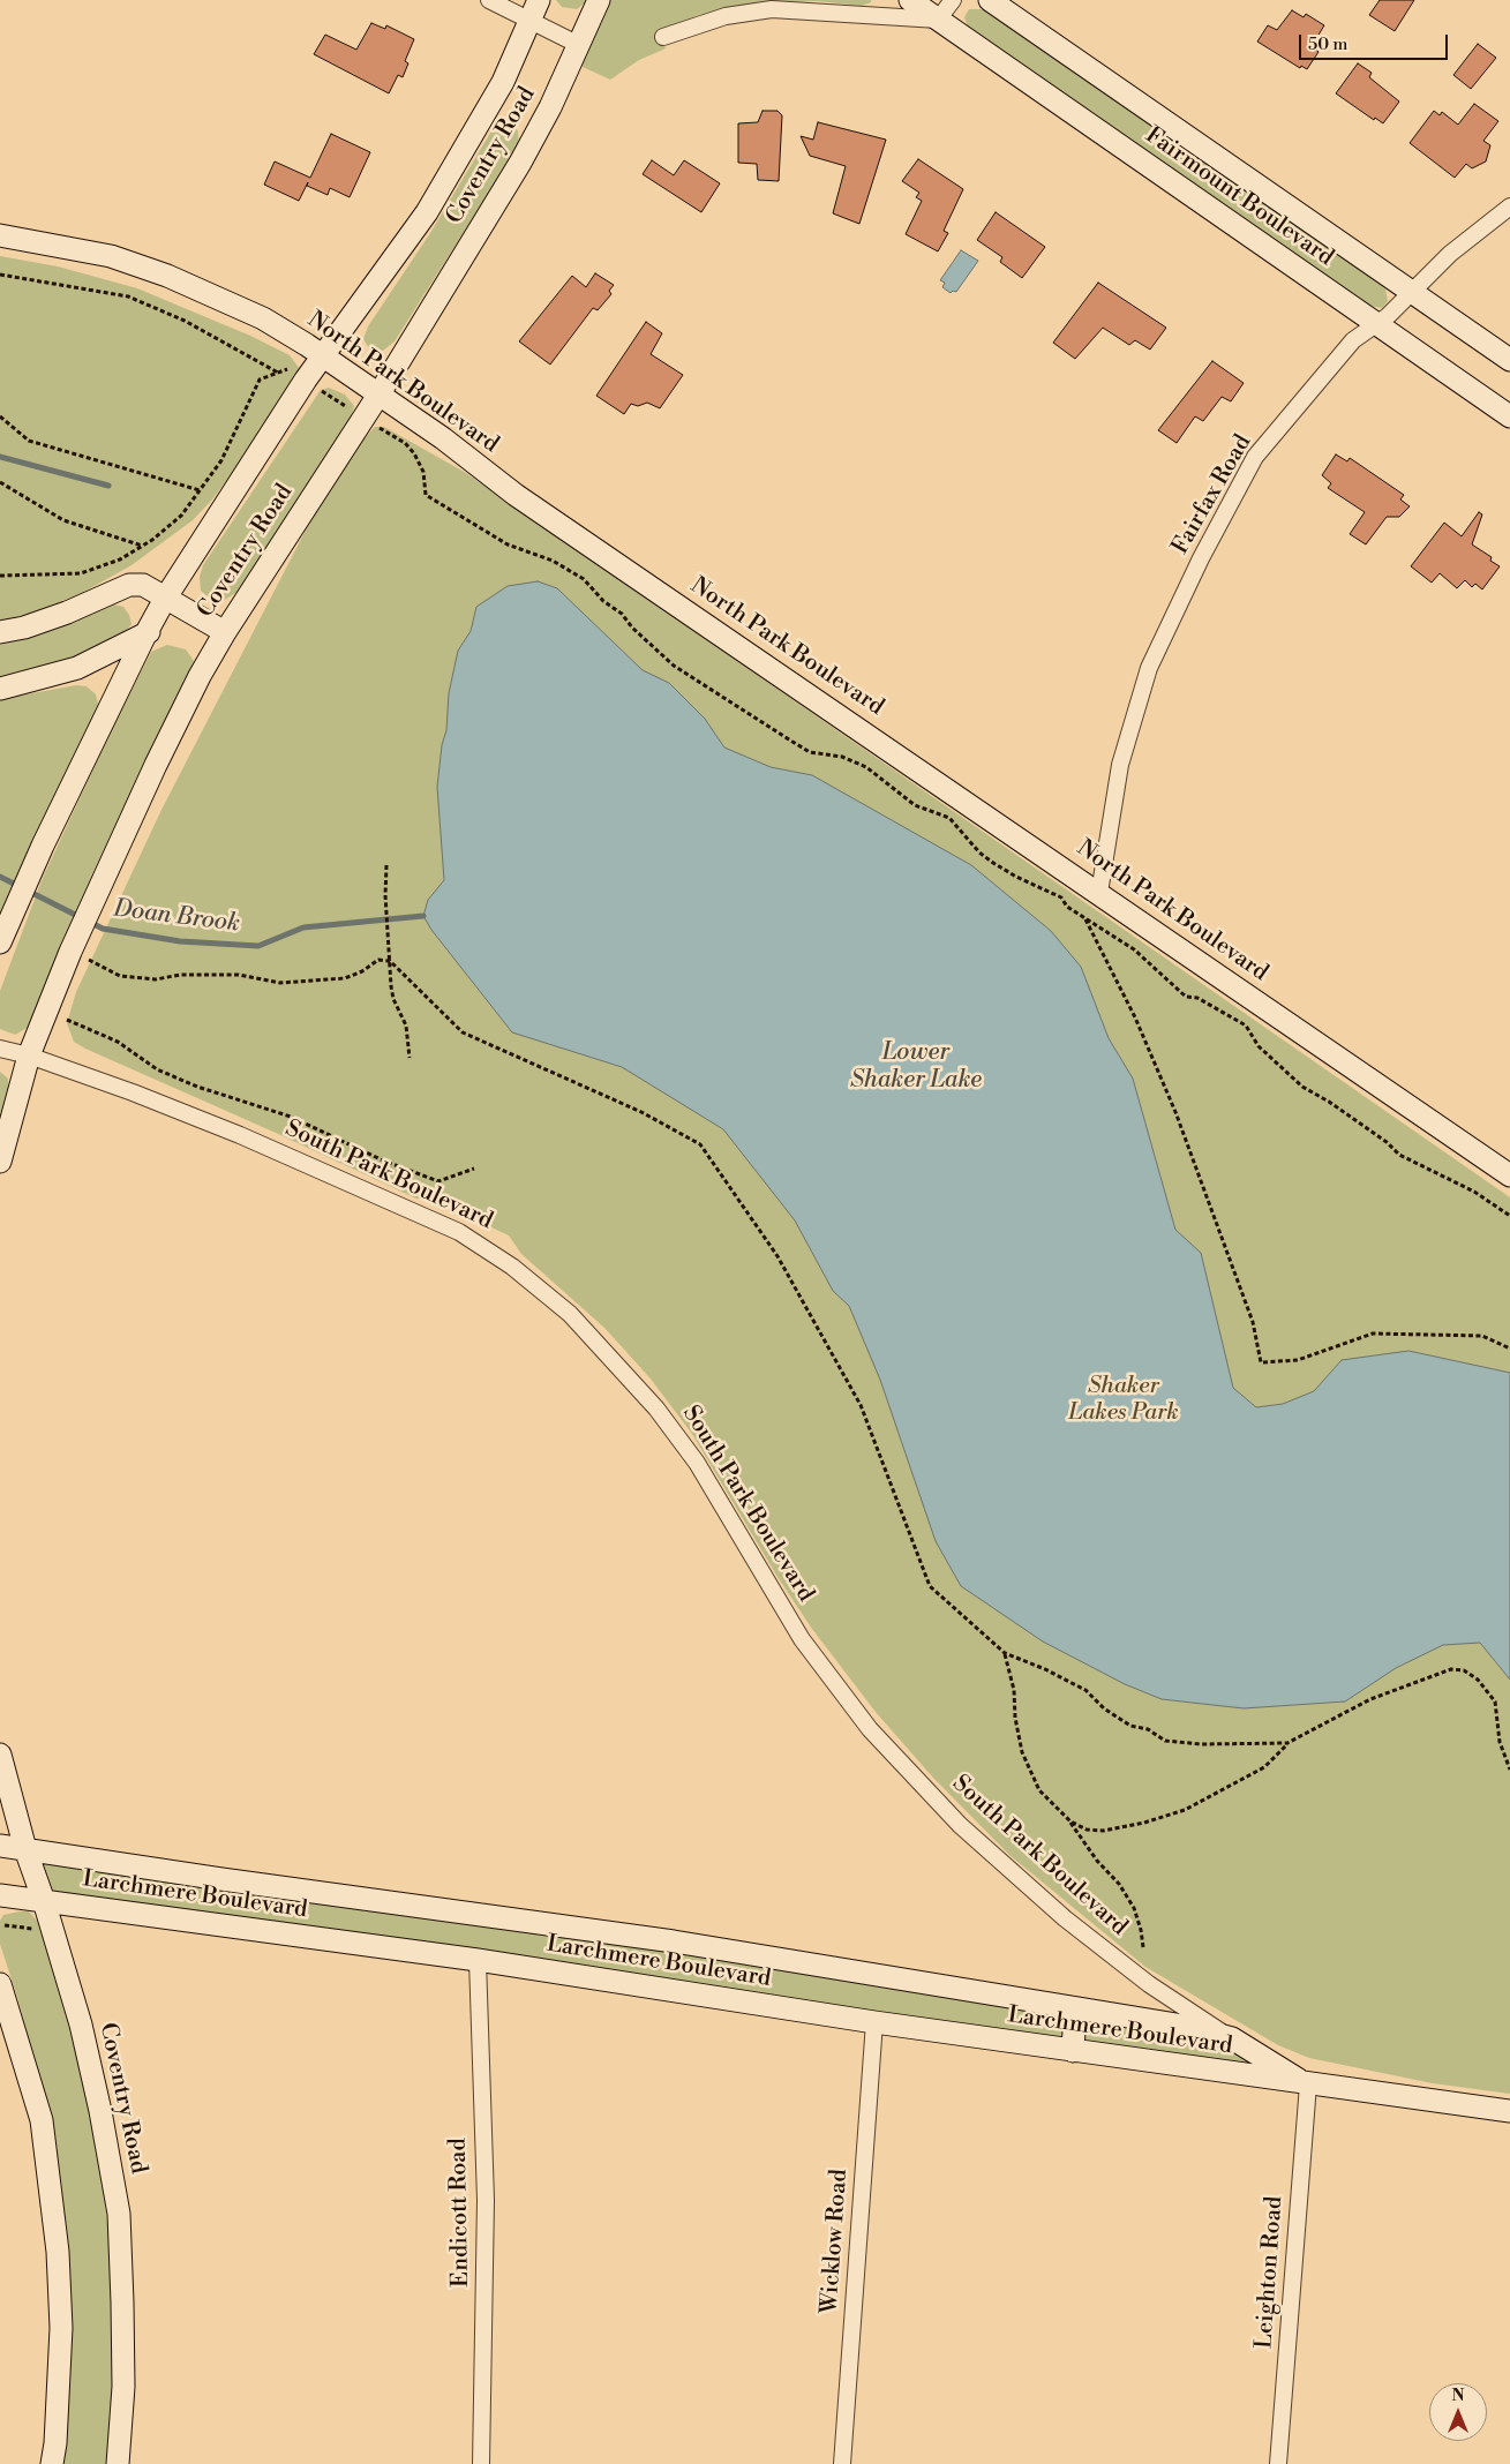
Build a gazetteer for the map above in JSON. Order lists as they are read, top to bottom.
{
  "streets": {
    "main road": [
      "Coventry Road",
      "Fairmount Boulevard",
      "North Park Boulevard",
      "South Park Boulevard",
      "Larchmere Boulevard"
    ],
    "street": [
      "Fairfax Road",
      "Endicott Road",
      "Wicklow Road",
      "Leighton Road"
    ]
  },
  "crossings": [
    ["Coventry Road", "North Park Boulevard"],
    ["Coventry Road", "South Park Boulevard"],
    ["Coventry Road", "Larchmere Boulevard"],
    ["Fairmount Boulevard", "Fairfax Road"],
    ["North Park Boulevard", "Fairfax Road"],
    ["South Park Boulevard", "Larchmere Boulevard"],
    ["South Park Boulevard", "Leighton Road"],
    ["Larchmere Boulevard", "Endicott Road"],
    ["Larchmere Boulevard", "Wicklow Road"],
    ["Larchmere Boulevard", "Leighton Road"]
  ],
  "water": ["Doan Brook", "Lower Shaker Lake"],
  "parks": ["Shaker Lakes Park"],
  "scale_bar": "50 m",
  "north": "top"
}
